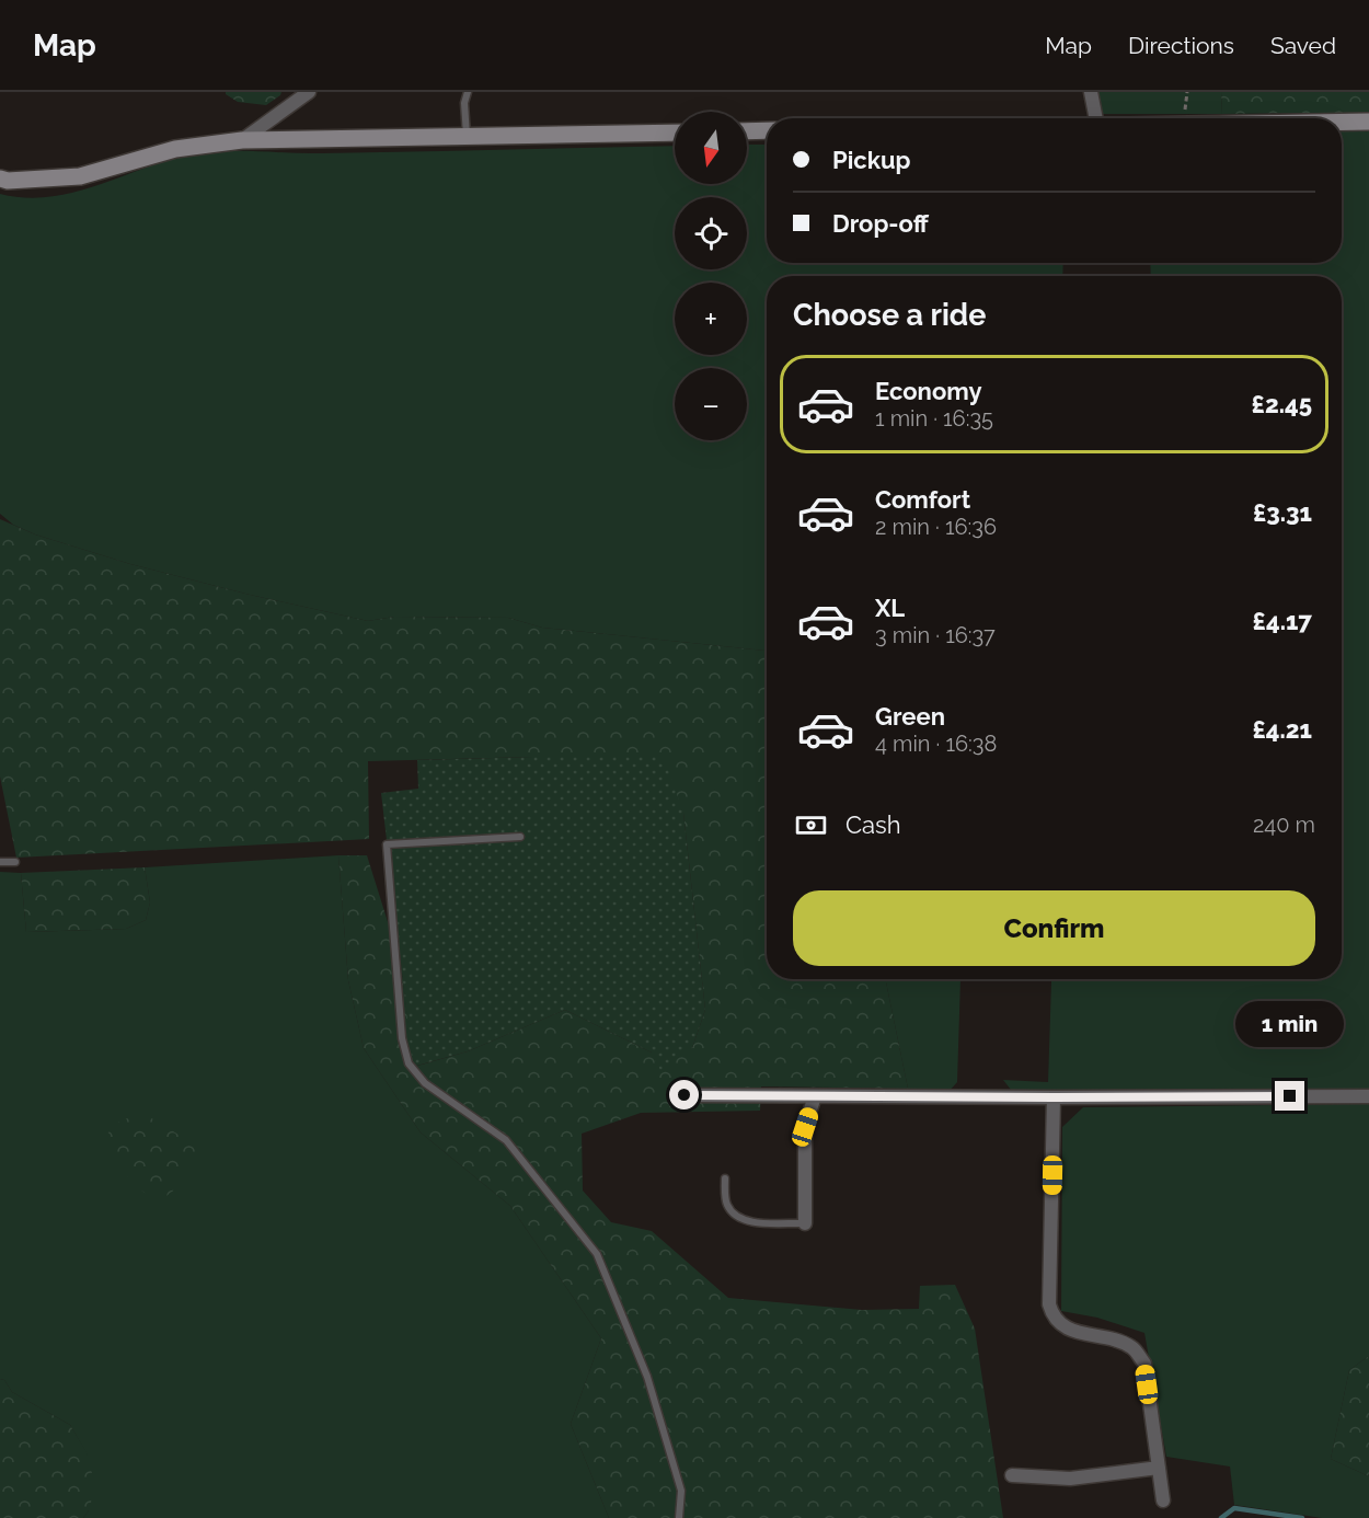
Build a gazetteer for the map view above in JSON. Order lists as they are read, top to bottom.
{
  "north": "bottom",
  "page": {
    "header": "Map",
    "nav": ["Map", "Directions", "Saved"],
    "map_buttons": ["+", "−"],
    "banner": ["Pickup", "Drop-off"],
    "heading": "Choose a ride",
    "list": [
      {
        "name": "Economy",
        "note": "1 min · 16:35",
        "value": "£2.45"
      },
      {
        "name": "Comfort",
        "note": "2 min · 16:36",
        "value": "£3.31"
      },
      {
        "name": "XL",
        "note": "3 min · 16:37",
        "value": "£4.17"
      },
      {
        "name": "Green",
        "note": "4 min · 16:38",
        "value": "£4.21"
      }
    ],
    "pay": ["Cash", "240 m"],
    "buttons": "Confirm",
    "bubble": "1 min"
  }
}
